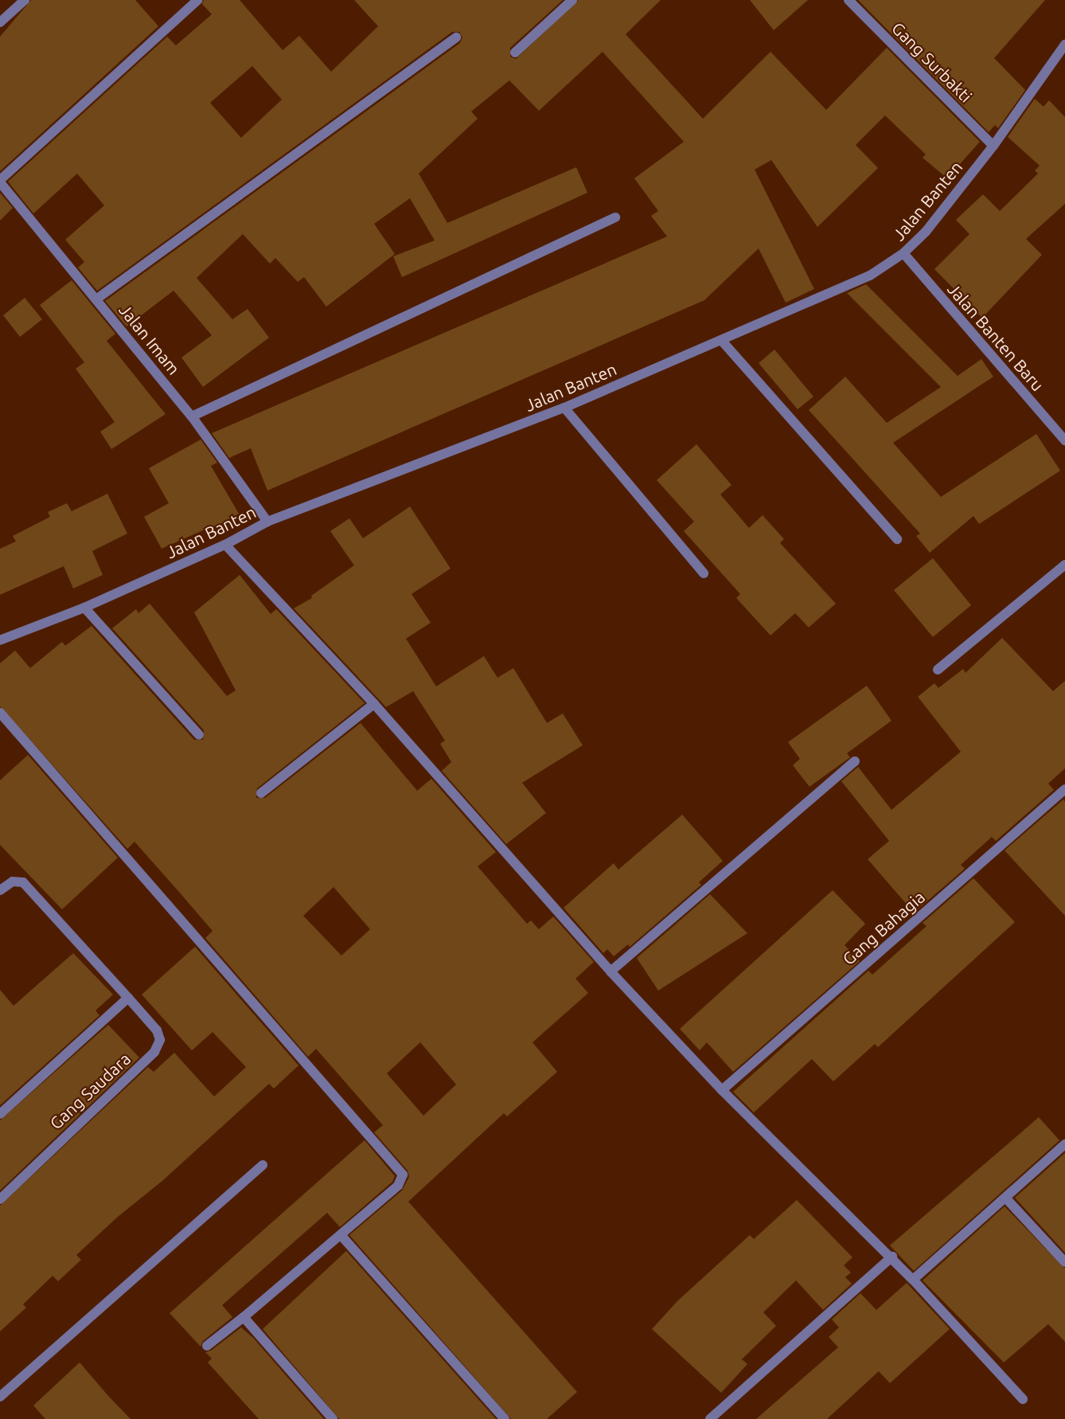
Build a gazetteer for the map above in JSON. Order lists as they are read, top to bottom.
{
  "streets": {
    "street": [
      "Gang Surbakti",
      "Jalan Banten",
      "Jalan Banten Baru",
      "Jalan Imam",
      "Gang Bahagia",
      "Gang Saudara"
    ]
  },
  "crossings": [
    ["Gang Surbakti", "Jalan Banten"],
    ["Jalan Banten", "Jalan Banten Baru"],
    ["Jalan Banten", "Jalan Imam"]
  ]
}
